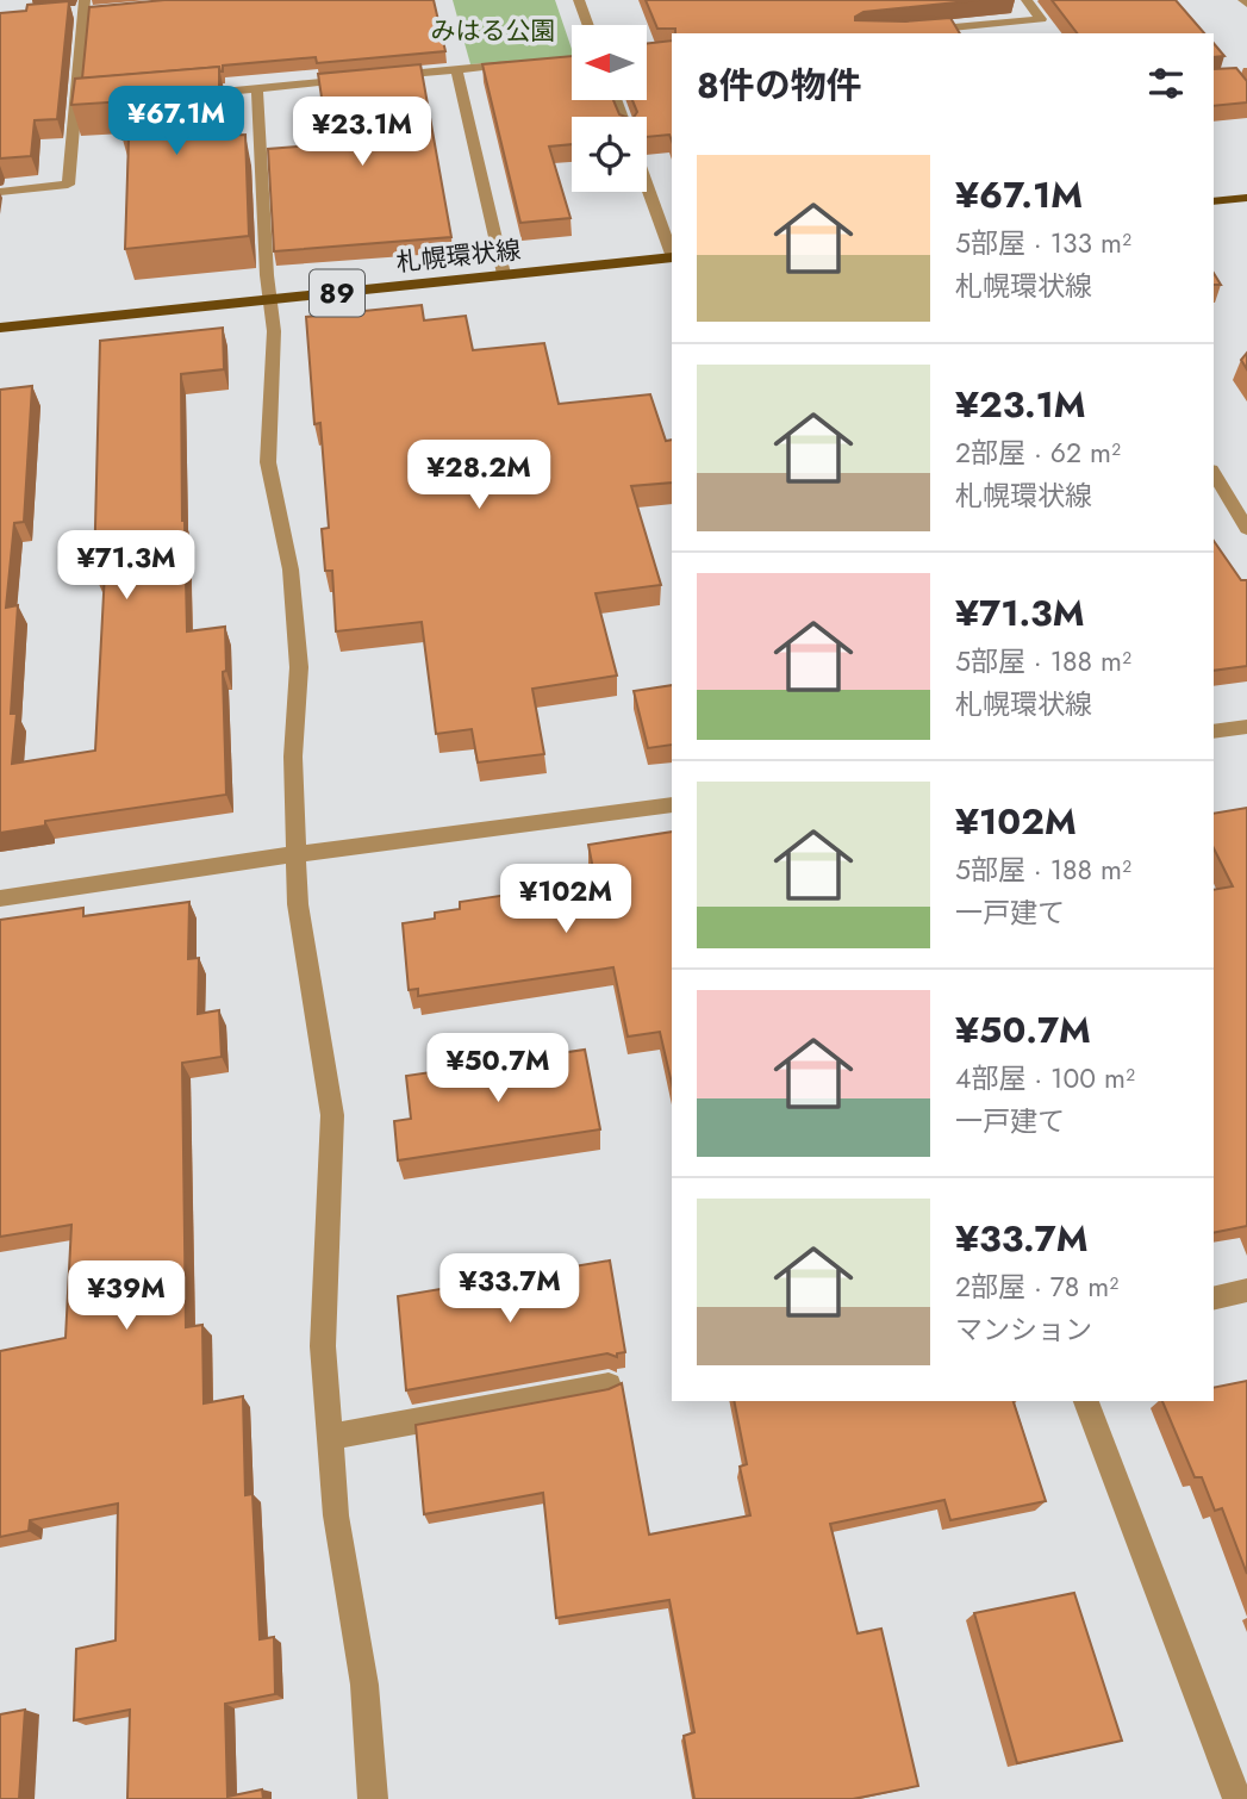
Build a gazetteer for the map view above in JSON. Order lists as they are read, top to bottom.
{
  "streets": {
    "main road": ["札幌環状線", "89"]
  },
  "parks": ["みはる公園"],
  "north": "left",
  "page": {
    "heading": "8件の物件",
    "price": [
      "¥67.1M",
      "¥23.1M",
      "¥28.2M",
      "¥71.3M",
      "¥102M",
      "¥50.7M",
      "¥33.7M",
      "¥39M"
    ],
    "list": [
      {
        "name": "¥67.1M",
        "note": "5部屋 · 133 m² · 札幌環状線"
      },
      {
        "name": "¥23.1M",
        "note": "2部屋 · 62 m² · 札幌環状線"
      },
      {
        "name": "¥71.3M",
        "note": "5部屋 · 188 m² · 札幌環状線"
      },
      {
        "name": "¥102M",
        "note": "5部屋 · 188 m² · 一戸建て"
      },
      {
        "name": "¥50.7M",
        "note": "4部屋 · 100 m² · 一戸建て"
      },
      {
        "name": "¥33.7M",
        "note": "2部屋 · 78 m² · マンション"
      }
    ]
  }
}
